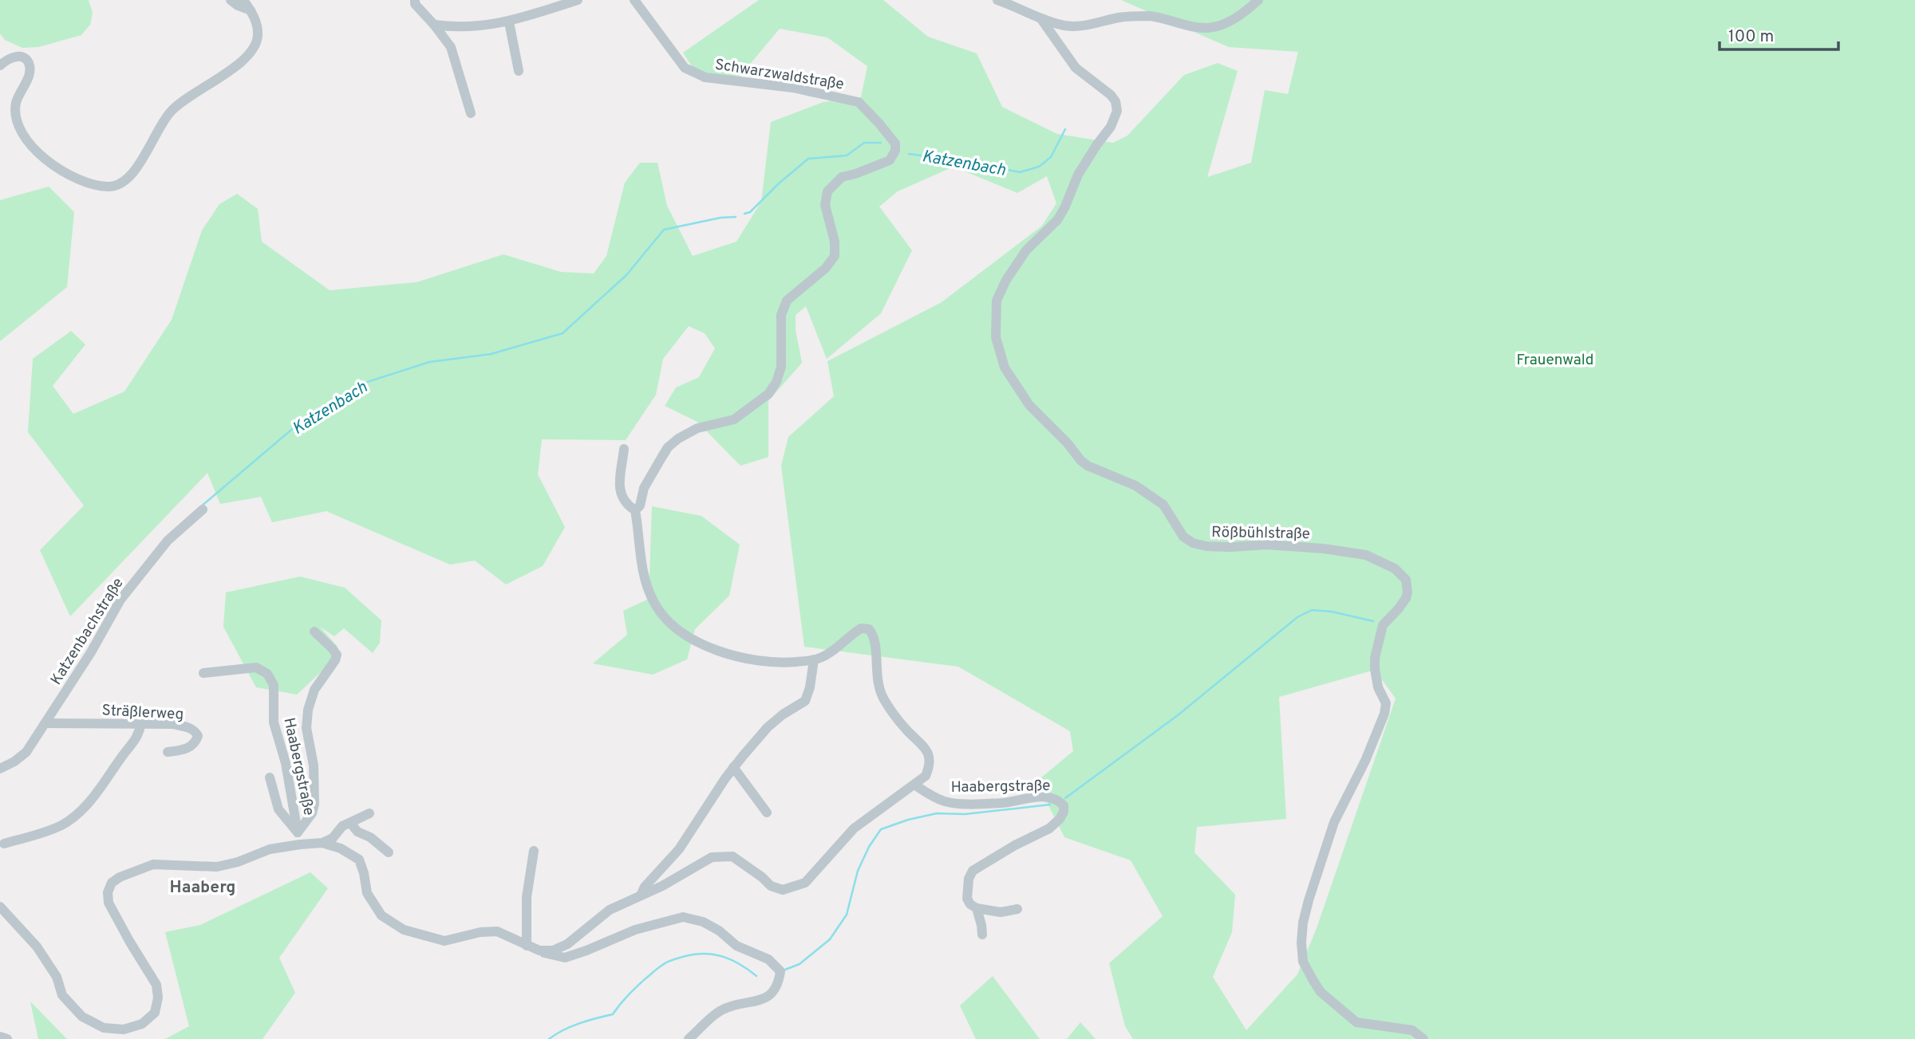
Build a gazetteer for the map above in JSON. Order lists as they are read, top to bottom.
{
  "streets": {
    "street": [
      "Schwarzwaldstraße",
      "Rößbühlstraße",
      "Katzenbachstraße",
      "Sträßlerweg",
      "Haabergstraße"
    ]
  },
  "crossings": [
    ["Schwarzwaldstraße", "Haabergstraße"],
    ["Katzenbachstraße", "Sträßlerweg"]
  ],
  "districts": ["Haaberg"],
  "water": ["Katzenbach"],
  "parks": ["Frauenwald"],
  "scale_bar": "100 m"
}
